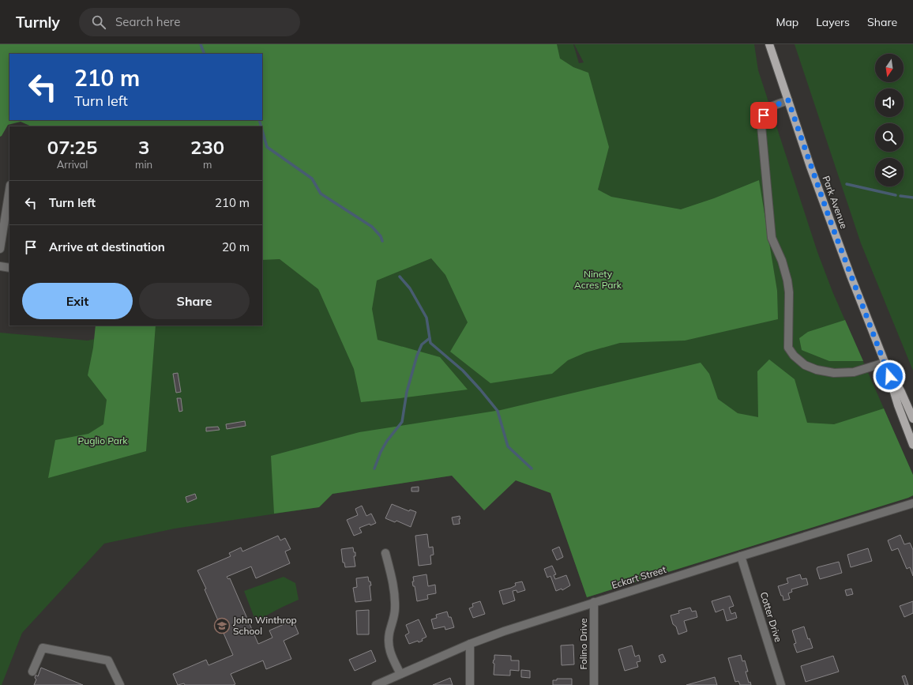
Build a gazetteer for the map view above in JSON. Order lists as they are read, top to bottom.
{
  "streets": {
    "main road": ["Park Avenue"],
    "street": ["Eckart Street", "Cotter Drive", "Folino Drive"]
  },
  "crossings": [
    ["Eckart Street", "Cotter Drive"],
    ["Eckart Street", "Folino Drive"]
  ],
  "parks": ["Ninety Acres Park", "Puglio Park"],
  "places": {
    "school or university": ["John Winthrop School"]
  },
  "north": "bottom",
  "page": {
    "header": "Turnly",
    "search": "Search here",
    "nav": ["Map", "Layers", "Share"],
    "turn": ["210 m", "Turn left"],
    "eta": [
      "07:25",
      "Arrival",
      "3",
      "min",
      "230",
      "m"
    ],
    "list": [
      {
        "name": "Turn left",
        "value": "210 m"
      },
      {
        "name": "Arrive at destination",
        "value": "20 m"
      }
    ],
    "buttons": ["Exit", "Share"]
  }
}
